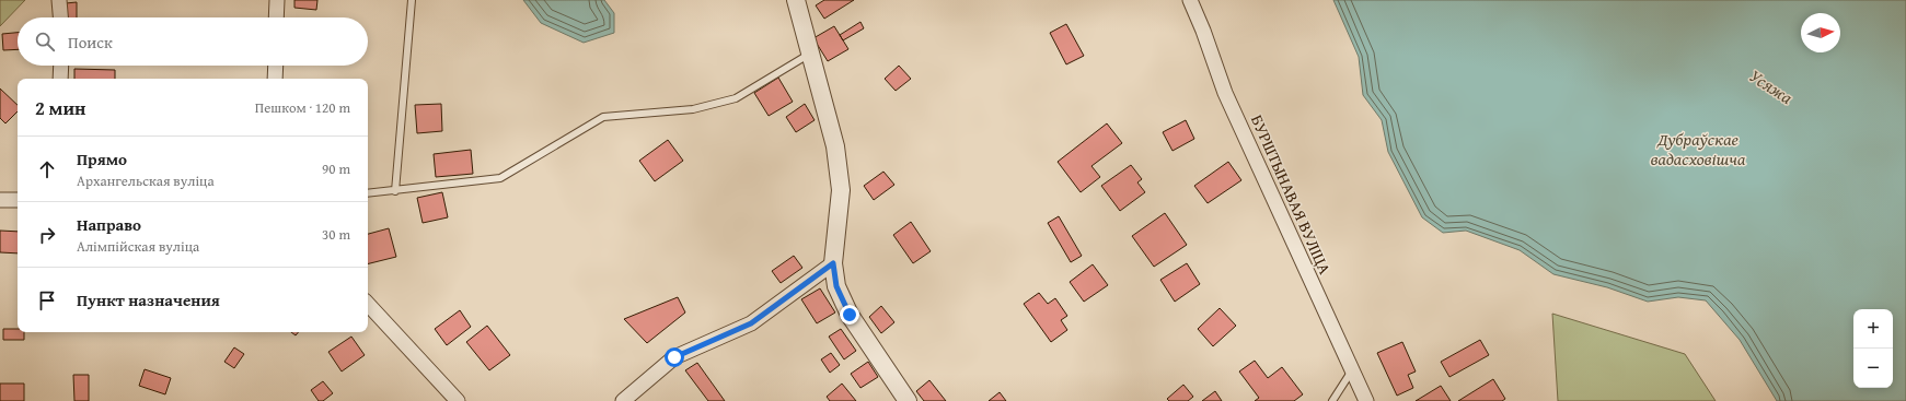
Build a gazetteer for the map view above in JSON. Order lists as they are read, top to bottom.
{
  "streets": {
    "street": ["БУРШТЫНАВАЯ ВУЛІЦА"]
  },
  "water": ["Усяжа", "Дубраўскае вадасховішча"],
  "north": "right",
  "page": {
    "search": "Поиск",
    "heading": ["2 мин", "Пешком · 120 m"],
    "list": [
      ["Прямо", "Архангельская вуліца", "90 m"],
      ["Направо", "Алімпійская вуліца", "30 m"],
      "Пункт назначения"
    ],
    "map_buttons": ["+", "−"]
  }
}
